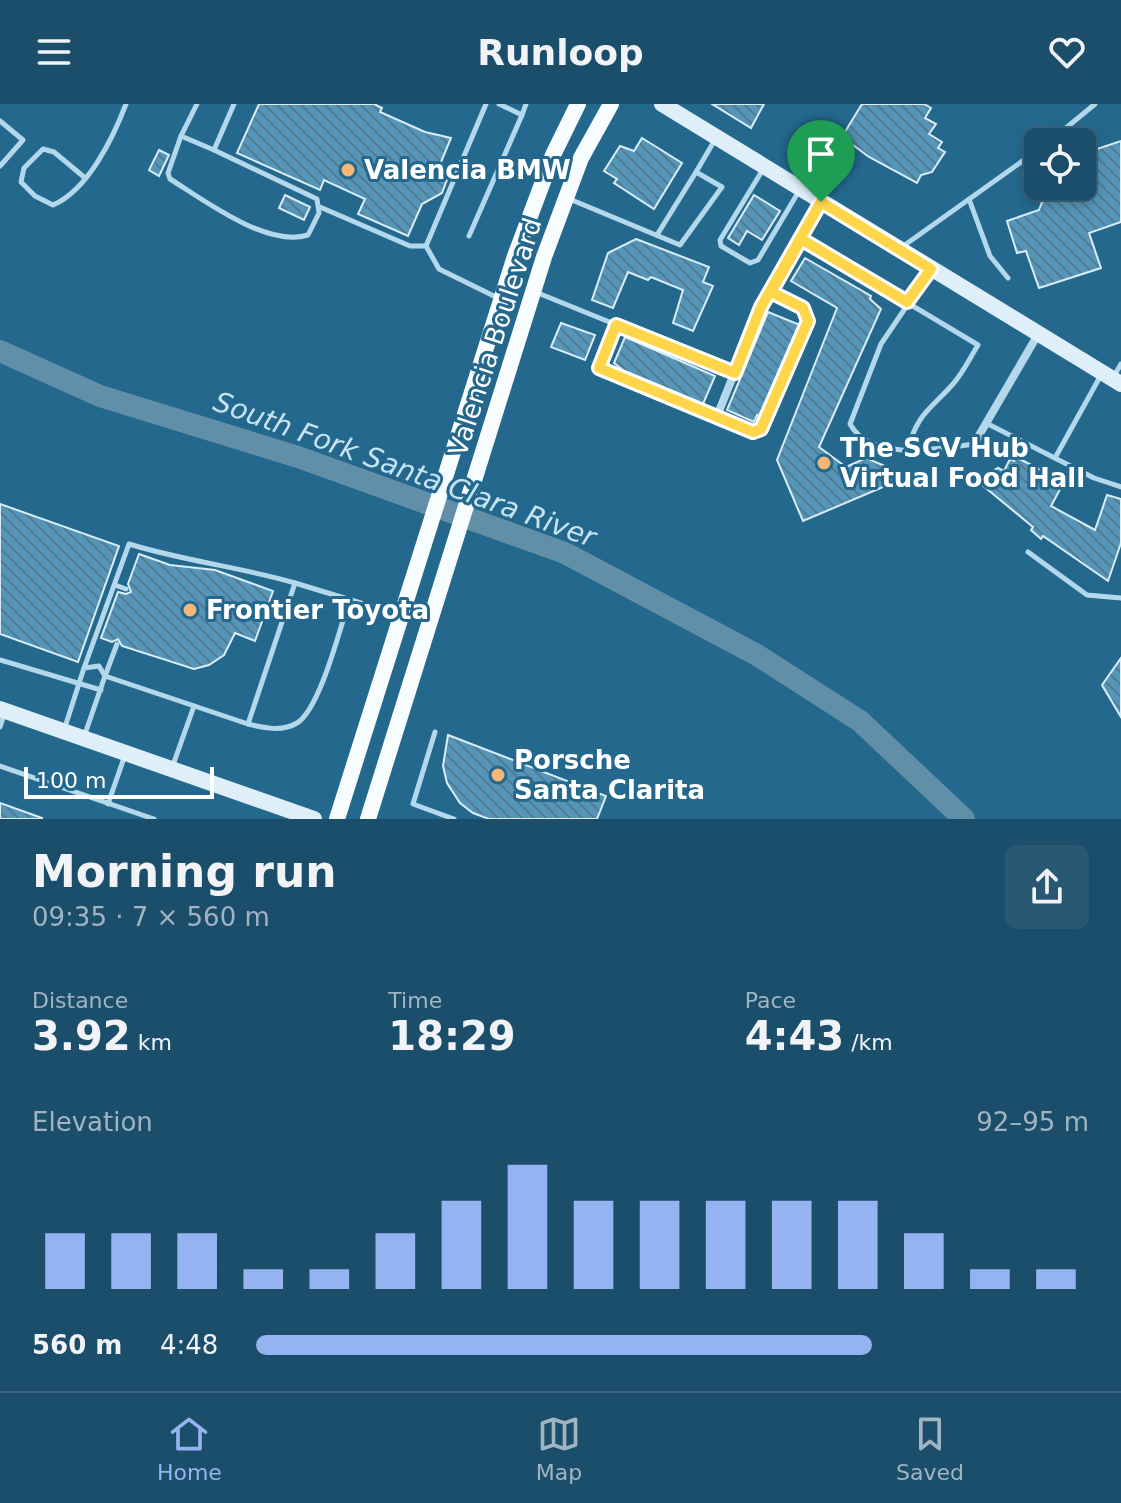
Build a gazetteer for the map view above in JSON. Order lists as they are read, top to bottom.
{
  "streets": {
    "main road": ["Valencia Boulevard"]
  },
  "water": ["South Fork Santa Clara River"],
  "places": [
    "Valencia BMW",
    "The SCV Hub Virtual Food Hall",
    "Frontier Toyota",
    "Porsche Santa Clarita"
  ],
  "scale_bar": "100 m",
  "page": {
    "header": "Runloop",
    "scale": "100 m",
    "heading": ["Morning run", "09:35 · 7 × 560 m"],
    "stats": [
      ["Distance", "3.92 km"],
      ["Time", "18:29"],
      ["Pace", "4:43 /km"]
    ],
    "chart": ["Elevation", "92–95 m"],
    "list": [
      {
        "name": "560 m",
        "note": "4:48"
      }
    ],
    "tabs": ["Home", "Map", "Saved"]
  }
}
